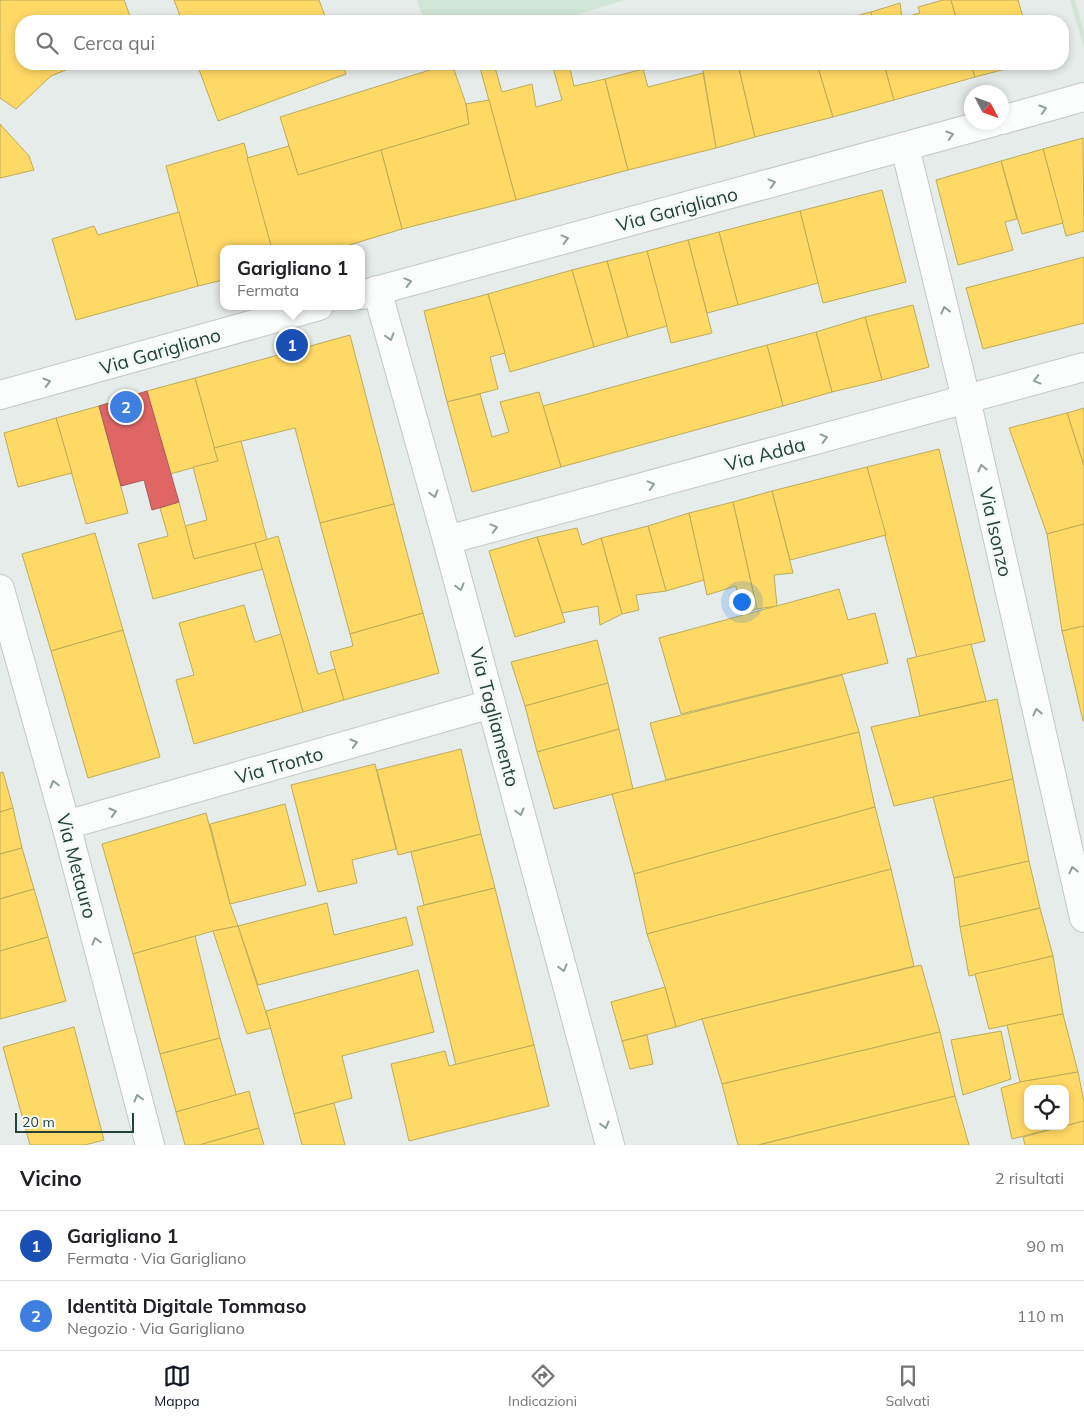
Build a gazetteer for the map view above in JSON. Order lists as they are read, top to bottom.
{
  "streets": {
    "street": [
      "Via Garigliano",
      "Via Adda",
      "Via Isonzo",
      "Via Tagliamento",
      "Via Tronto",
      "Via Metauro"
    ]
  },
  "crossings": [
    ["Via Garigliano", "Via Isonzo"],
    ["Via Garigliano", "Via Tagliamento"],
    ["Via Adda", "Via Isonzo"],
    ["Via Adda", "Via Tagliamento"],
    ["Via Tagliamento", "Via Tronto"],
    ["Via Tronto", "Via Metauro"]
  ],
  "one_way": [
    "Via Garigliano",
    "Via Isonzo",
    "Via Tagliamento",
    "Via Tronto",
    "Via Metauro"
  ],
  "scale_bar": "20 m",
  "north": "bottom right",
  "page": {
    "search": "Cerca qui",
    "popup": ["Garigliano 1", "Fermata"],
    "pins": ["1", "2"],
    "scale": "20 m",
    "heading": ["Vicino", "2 risultati"],
    "list": [
      {
        "mark": "1",
        "name": "Garigliano 1",
        "note": "Fermata · Via Garigliano",
        "value": "90 m"
      },
      {
        "mark": "2",
        "name": "Identità Digitale Tommaso",
        "note": "Negozio · Via Garigliano",
        "value": "110 m"
      }
    ],
    "nav": ["Mappa", "Indicazioni", "Salvati"]
  }
}
